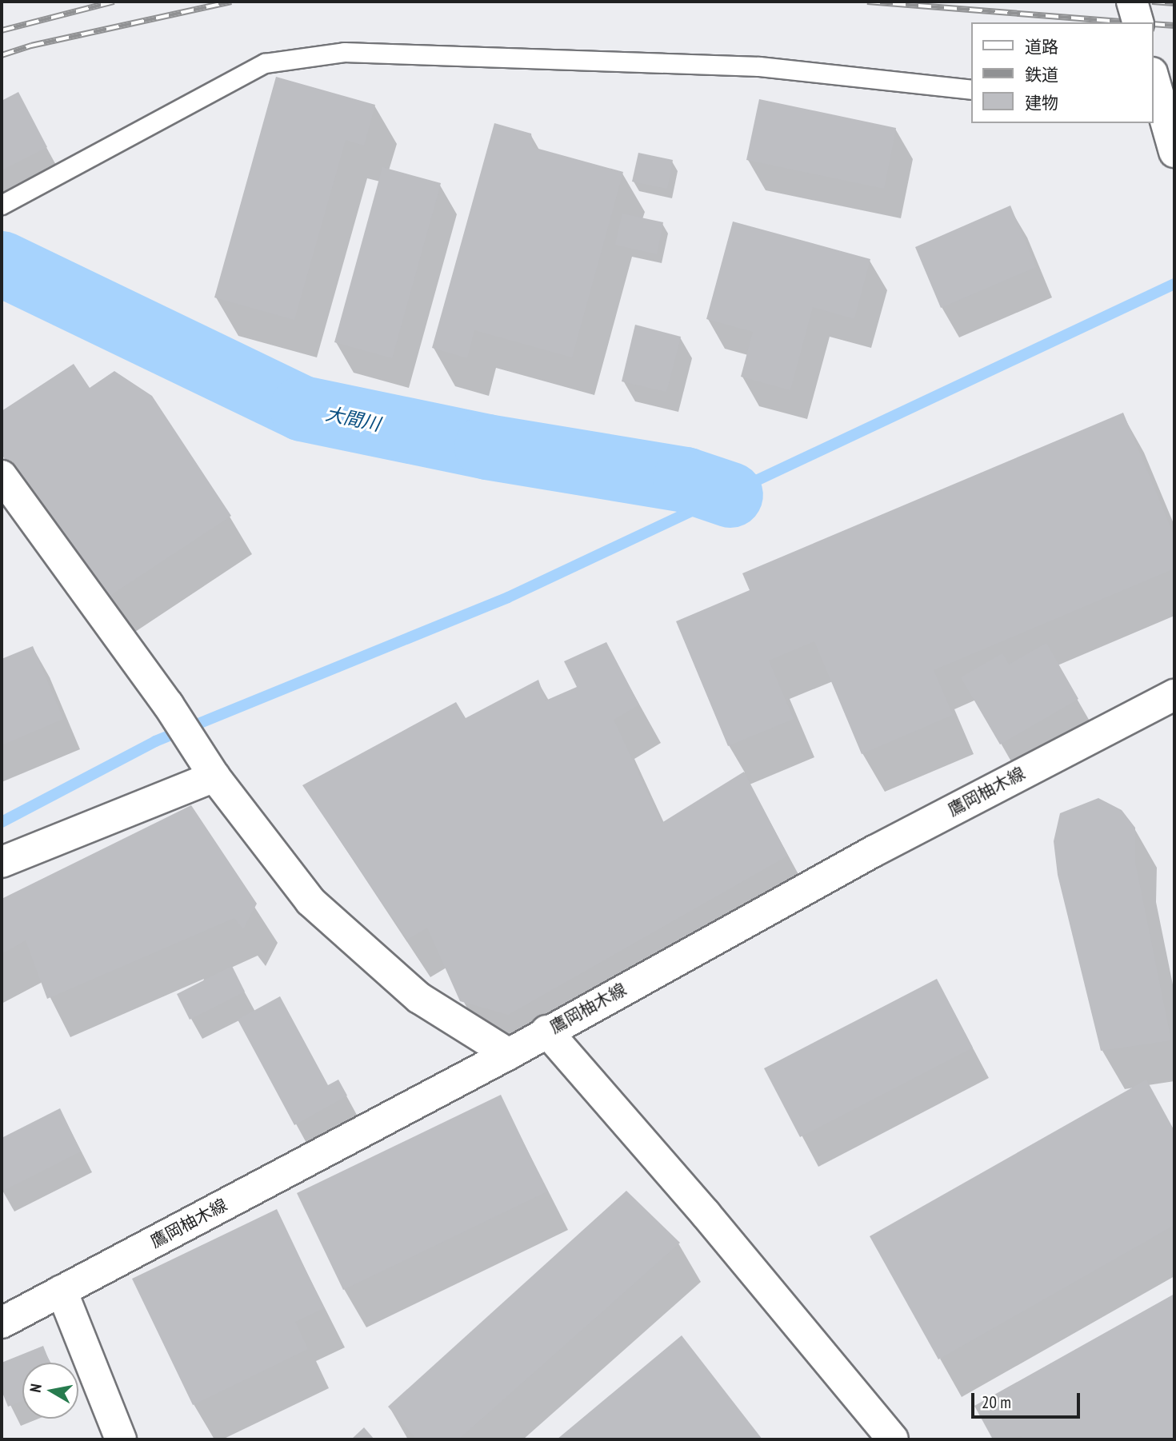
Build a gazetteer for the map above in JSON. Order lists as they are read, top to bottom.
{
  "streets": {
    "main road": ["鷹岡柚木線"]
  },
  "water": ["大間川"],
  "legend": ["道路", "鉄道", "建物"],
  "scale_bar": "20 m",
  "north": "left"
}
